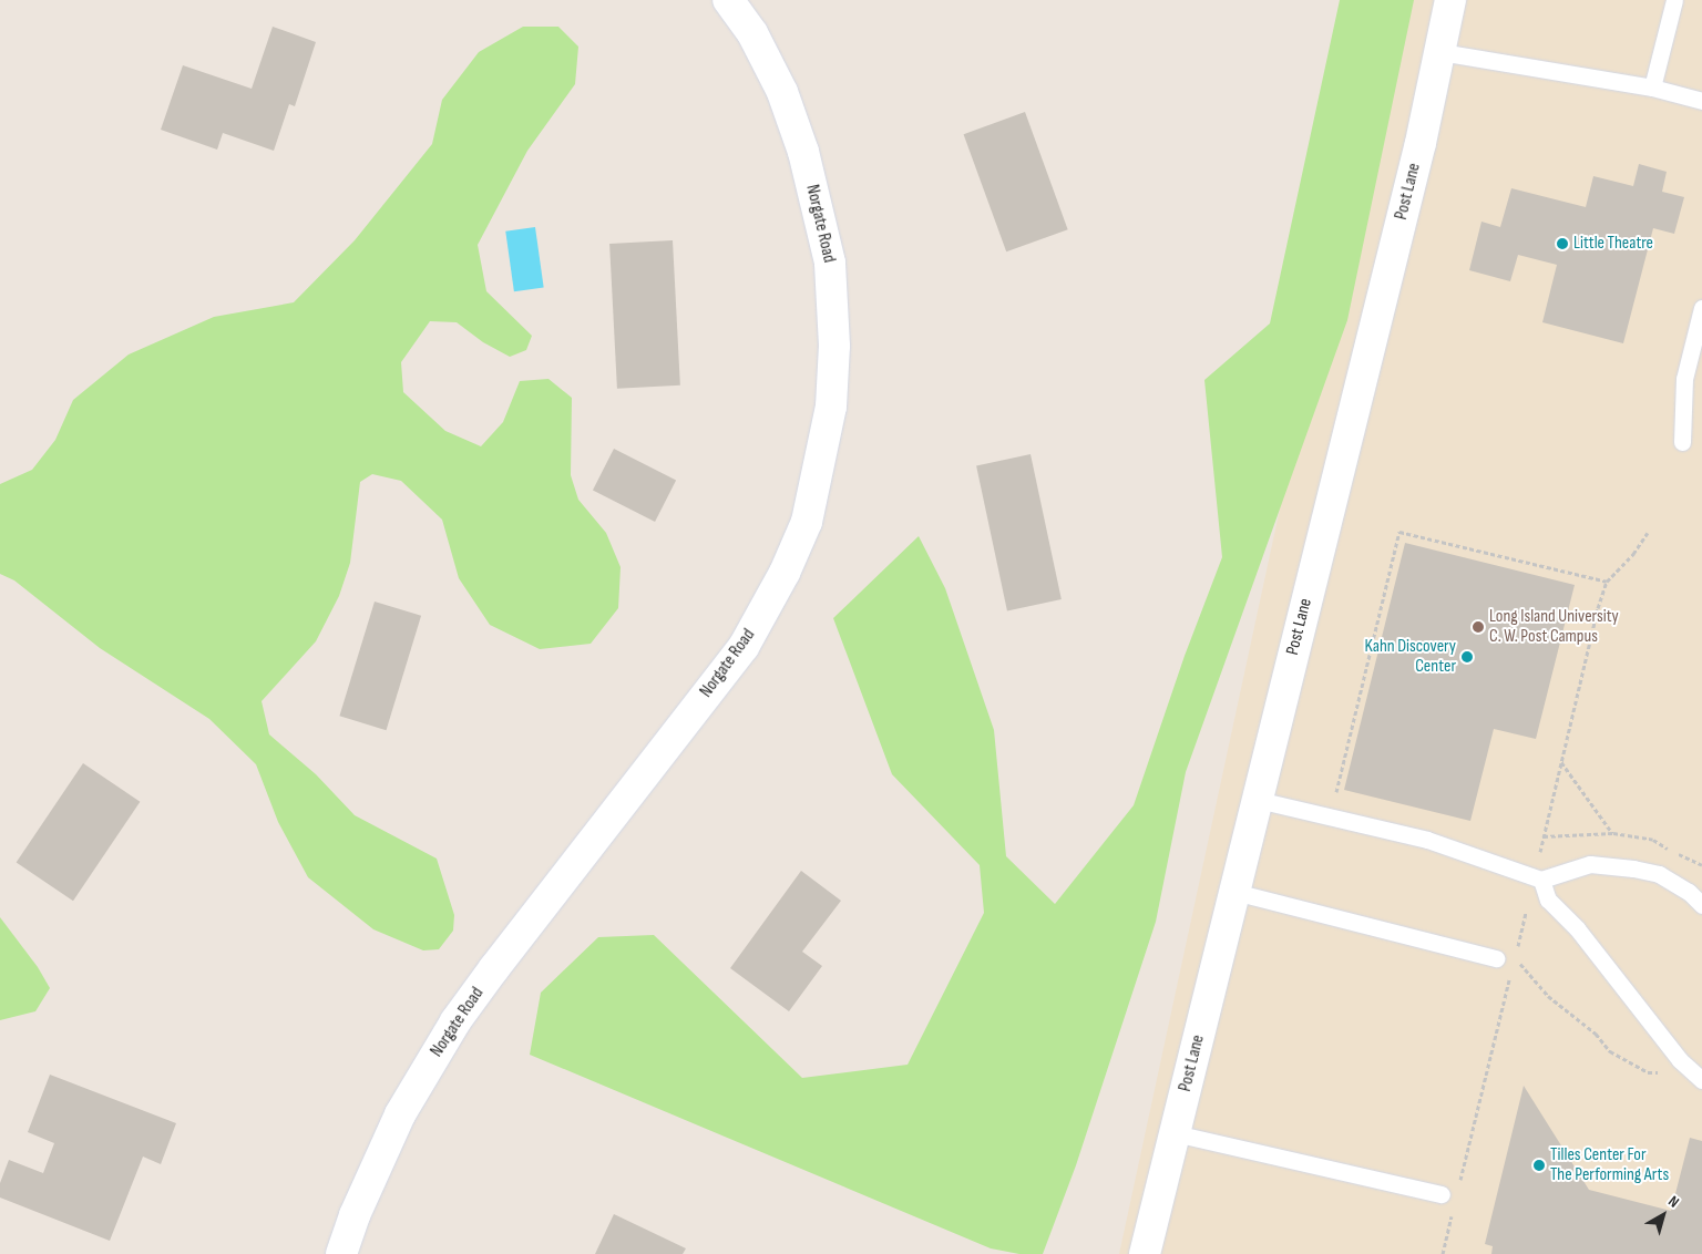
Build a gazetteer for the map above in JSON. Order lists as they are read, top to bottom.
{
  "streets": {
    "street": ["Post Lane", "Norgate Road"]
  },
  "places": [
    "Little Theatre",
    "Long Island University C. W. Post Campus",
    "Kahn Discovery Center",
    "Tilles Center For The Performing Arts"
  ],
  "north": "top right"
}
